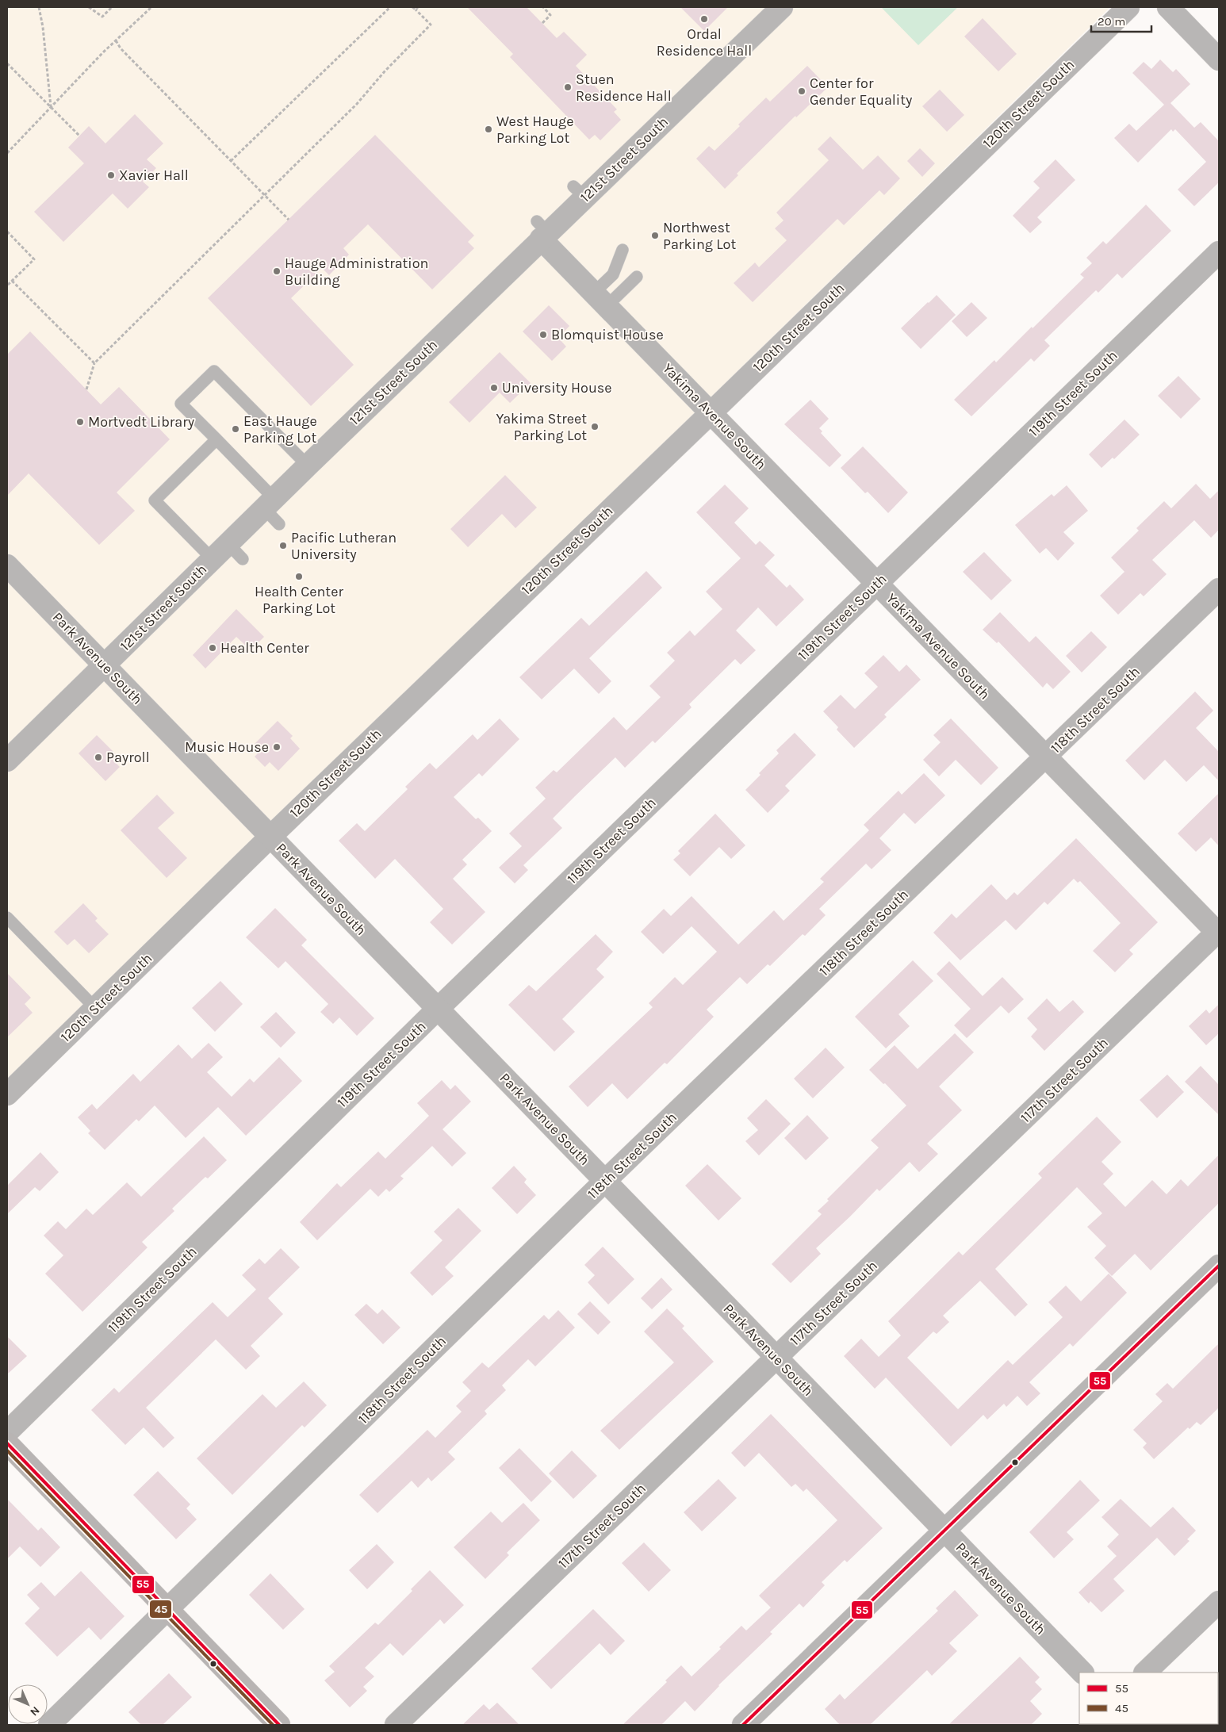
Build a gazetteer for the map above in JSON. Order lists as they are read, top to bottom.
{
  "streets": {
    "street": [
      "120th Street South",
      "121st Street South",
      "119th Street South",
      "Yakima Avenue South",
      "Park Avenue South",
      "118th Street South",
      "117th Street South"
    ]
  },
  "crossings": [
    ["120th Street South", "Yakima Avenue South"],
    ["120th Street South", "Park Avenue South"],
    ["121st Street South", "Yakima Avenue South"],
    ["121st Street South", "Park Avenue South"],
    ["119th Street South", "Yakima Avenue South"],
    ["119th Street South", "Park Avenue South"],
    ["Yakima Avenue South", "118th Street South"],
    ["Yakima Avenue South", "117th Street South"],
    ["Park Avenue South", "118th Street South"],
    ["Park Avenue South", "117th Street South"]
  ],
  "places": [
    "Ordal Residence Hall",
    "Stuen Residence Hall",
    "Center for Gender Equality",
    "West Hauge Parking Lot",
    "Xavier Hall",
    "Northwest Parking Lot",
    "Hauge Administration Building",
    "Blomquist House",
    "University House",
    "Mortvedt Library",
    "Yakima Street Parking Lot",
    "East Hauge Parking Lot",
    "Pacific Lutheran University",
    "Health Center Parking Lot",
    "Health Center",
    "Music House",
    "Payroll"
  ],
  "lines": ["transit line 55", "transit line 45"],
  "legend": ["55", "45"],
  "scale_bar": "20 m",
  "north": "bottom right"
}
